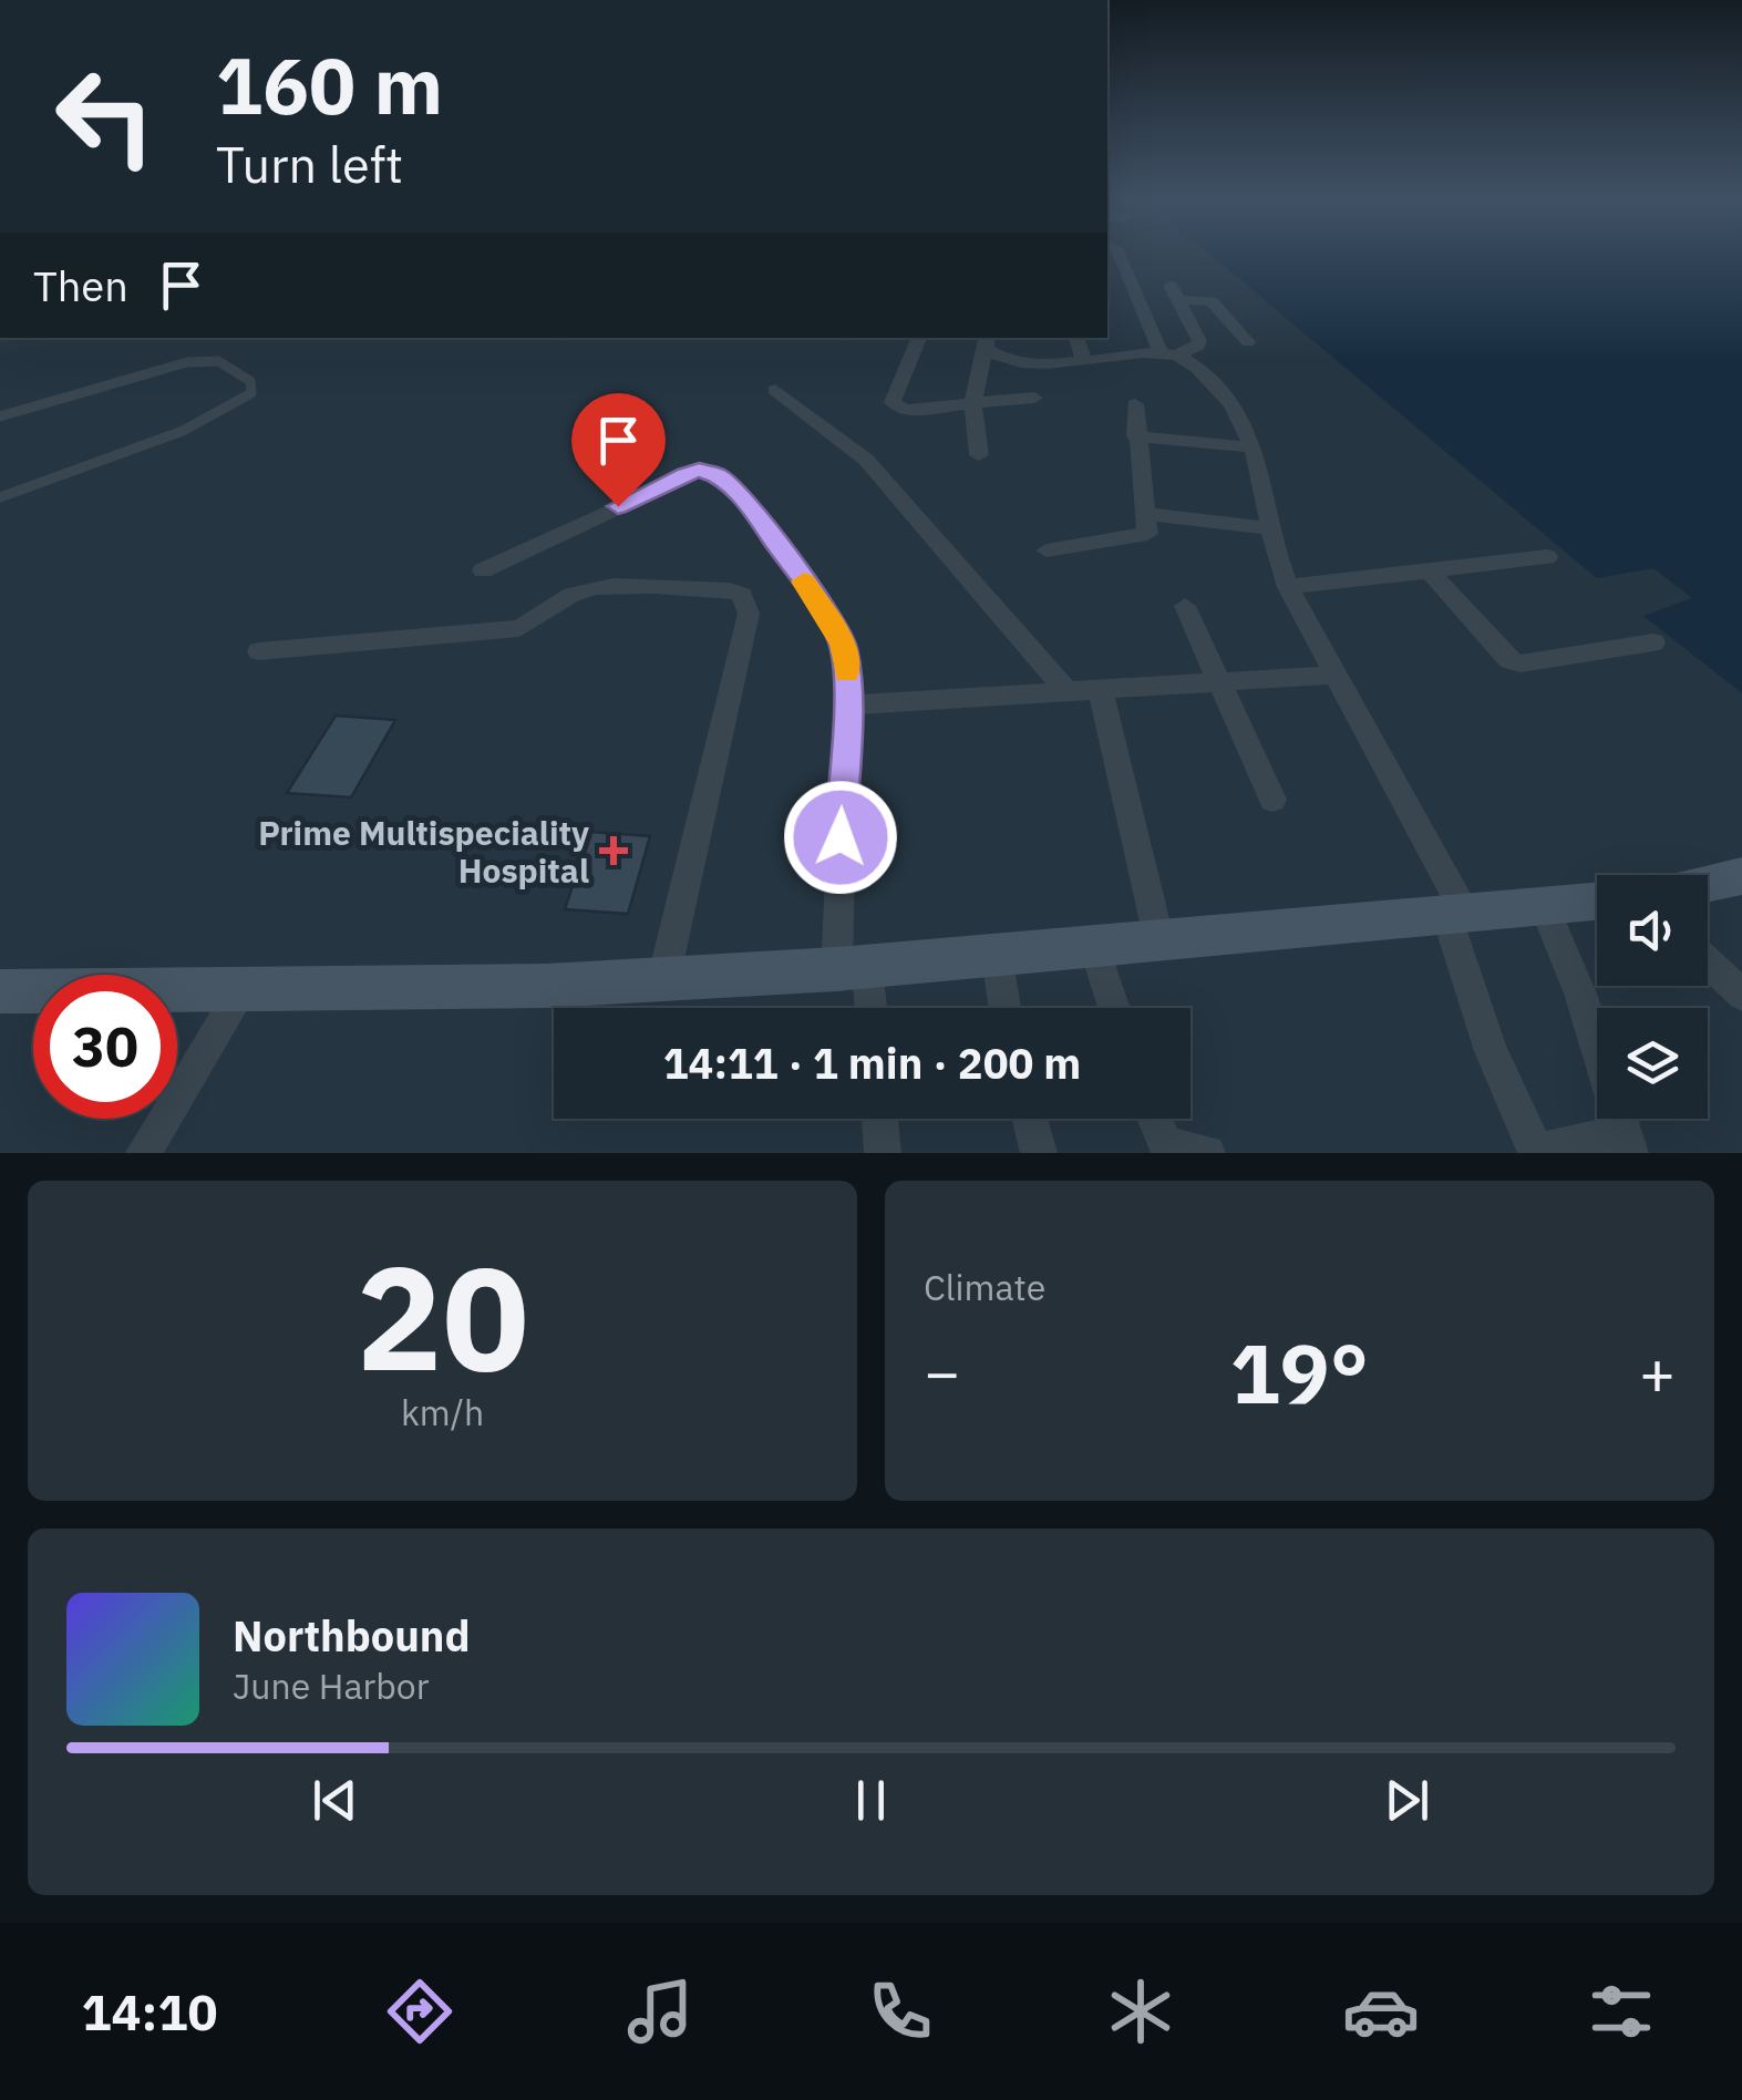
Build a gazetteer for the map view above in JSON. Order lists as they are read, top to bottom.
{
  "places": {
    "health": ["Prime Multispeciality Hospital"]
  },
  "page": {
    "turn": ["160 m", "Turn left"],
    "then": "Then",
    "limit": "30",
    "trip": "14:11 · 1 min · 200 m",
    "tile": [
      ["20", "km/h"],
      "Climate"
    ],
    "heat": ["−", "19°", "+"],
    "song": ["Northbound", "June Harbor"],
    "tabs": "14:10"
  }
}
